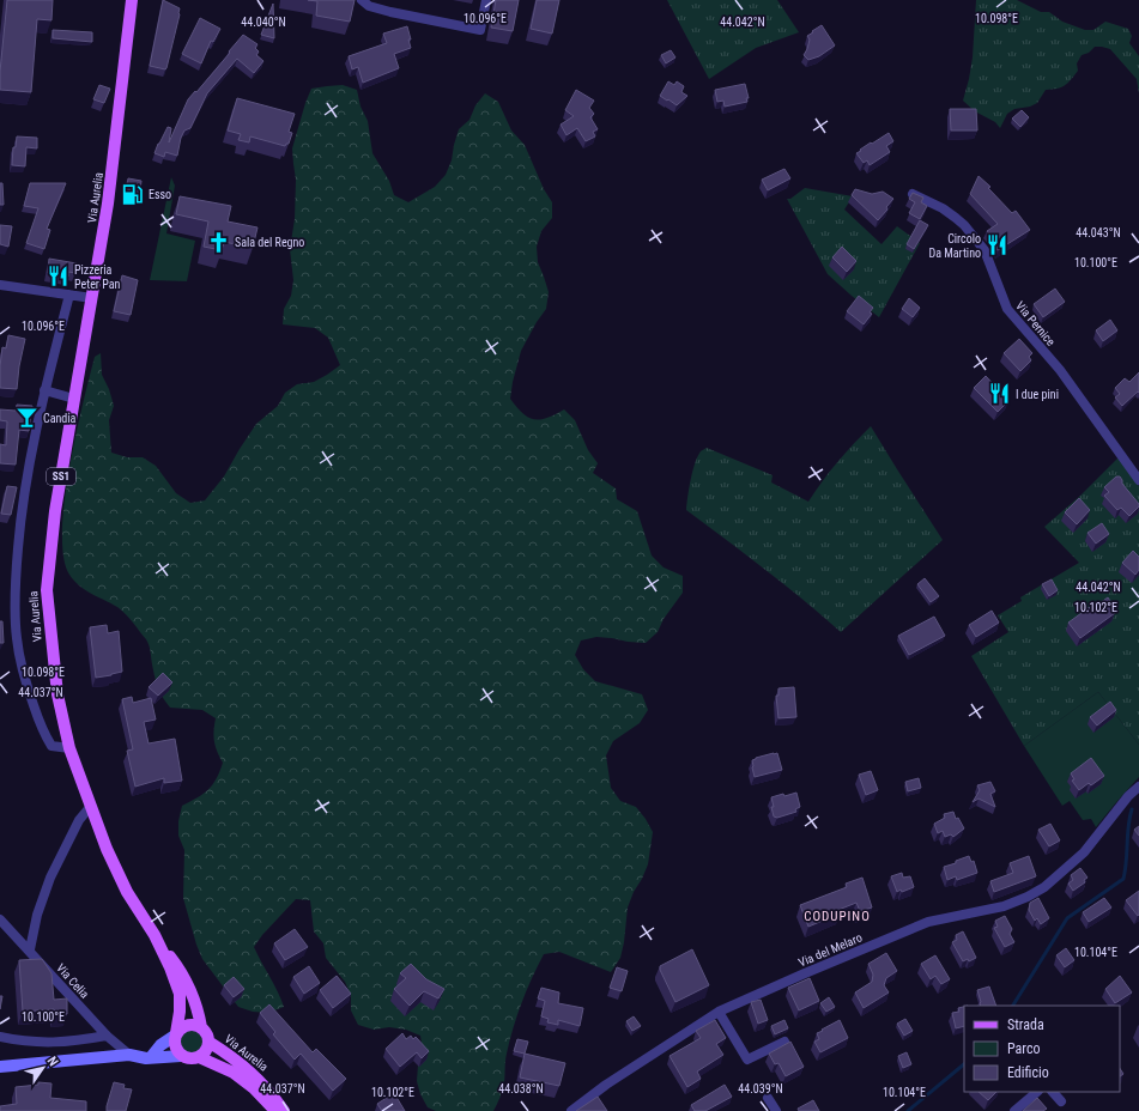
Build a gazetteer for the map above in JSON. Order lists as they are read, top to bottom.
{
  "streets": {
    "main road": ["Via Aurelia", "SS1"],
    "street": ["Via Pernice", "Via del Melaro", "Via Celia"]
  },
  "districts": ["CODUPINO"],
  "places": {
    "fuel station": ["Esso"],
    "church": ["Sala del Regno"],
    "restaurant": ["Circolo Da Martino", "Pizzeria Peter Pan", "I due pini"],
    "bar": ["Candia"]
  },
  "legend": ["Strada", "Parco", "Edificio"],
  "north": "top right",
  "coordinates": [
    "10.096°E",
    "10.098°E",
    "44.040°N",
    "44.042°N",
    "44.043°N",
    "10.100°E",
    "10.102°E",
    "44.037°N",
    "10.104°E",
    "44.038°N",
    "44.039°N"
  ]
}
